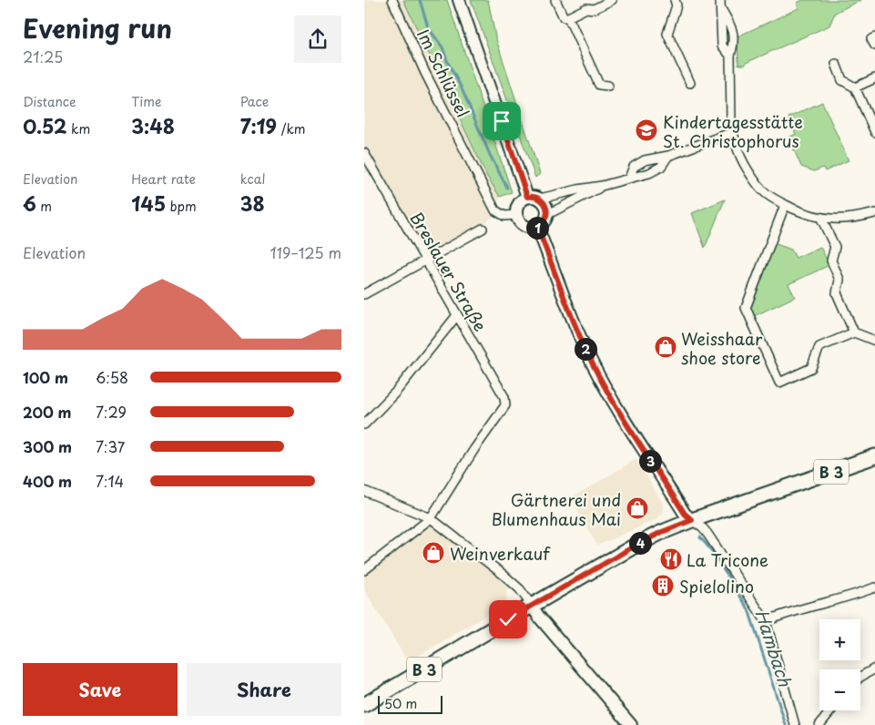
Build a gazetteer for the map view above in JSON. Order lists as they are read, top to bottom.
{
  "streets": {
    "main road": ["B 3"],
    "street": ["Im Schlüssel", "Breslauer Straße"]
  },
  "water": ["Hambach"],
  "places": {
    "school or university": ["Kindertagesstätte St. Christophorus"],
    "shop": ["Weisshaar shoe store", "Gärtnerei und Blumenhaus Mai", "Weinverkauf"],
    "restaurant": ["La Tricone"],
    "building": ["Spielolino"]
  },
  "scale_bar": "50 m",
  "page": {
    "heading": ["Evening run", "21:25"],
    "stats": [
      ["Distance", "0.52 km"],
      ["Time", "3:48"],
      ["Pace", "7:19 /km"],
      ["Elevation", "6 m"],
      ["Heart rate", "145 bpm"],
      ["kcal", "38"]
    ],
    "pins": [
      "1",
      "2",
      "3",
      "4"
    ],
    "chart": ["Elevation", "119–125 m"],
    "list": [
      {
        "name": "100 m",
        "note": "6:58"
      },
      {
        "name": "200 m",
        "note": "7:29"
      },
      {
        "name": "300 m",
        "note": "7:37"
      },
      {
        "name": "400 m",
        "note": "7:14"
      }
    ],
    "map_buttons": ["+", "−"],
    "buttons": ["Save", "Share"],
    "scale": "50 m"
  }
}
